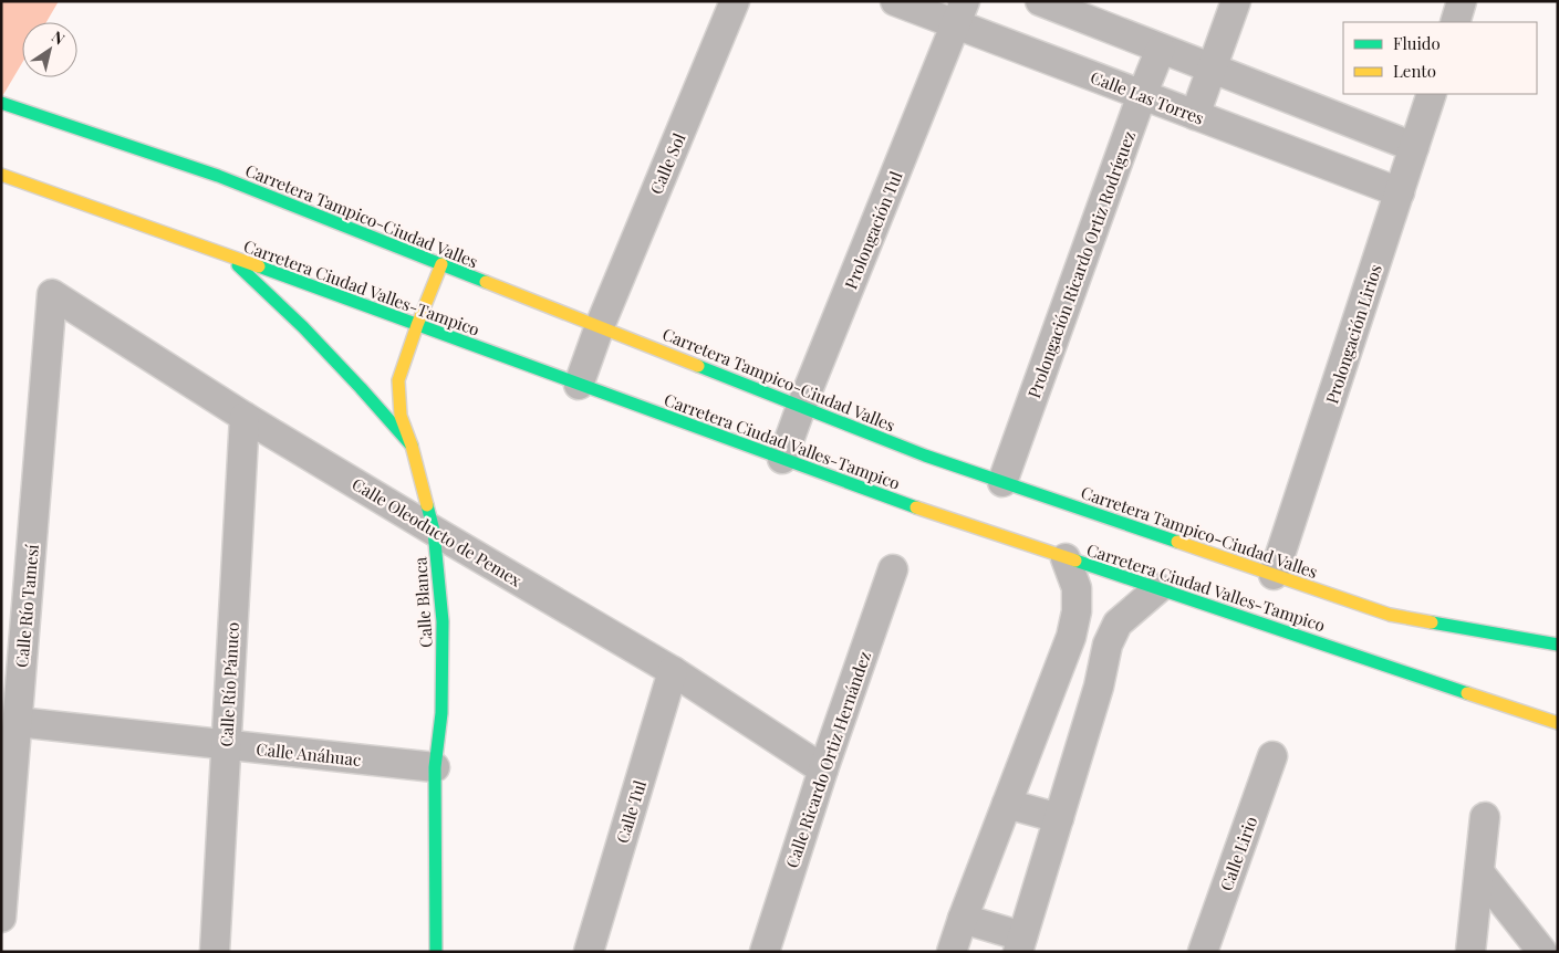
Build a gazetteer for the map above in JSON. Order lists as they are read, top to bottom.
{
  "streets": {
    "main road": ["Carretera Tampico-Ciudad Valles", "Carretera Ciudad Valles-Tampico", "Calle Blanca"],
    "street": [
      "Calle Las Torres",
      "Calle Sol",
      "Prolongación Tul",
      "Prolongación Ricardo Ortiz Rodríguez",
      "Prolongación Lirios",
      "Calle Oleoducto de Pemex",
      "Calle Río Tamesí",
      "Calle Río Pánuco",
      "Calle Anáhuac",
      "Calle Ricardo Ortiz Hernández",
      "Calle Tul",
      "Calle Lirio"
    ]
  },
  "crossings": [
    ["Calle Las Torres", "Prolongación Tul"],
    ["Calle Las Torres", "Prolongación Ricardo Ortiz Rodríguez"],
    ["Calle Las Torres", "Prolongación Lirios"],
    ["Calle Sol", "Carretera Tampico-Ciudad Valles"],
    ["Calle Sol", "Carretera Ciudad Valles-Tampico"],
    ["Carretera Tampico-Ciudad Valles", "Prolongación Tul"],
    ["Carretera Tampico-Ciudad Valles", "Prolongación Ricardo Ortiz Rodríguez"],
    ["Carretera Tampico-Ciudad Valles", "Prolongación Lirios"],
    ["Carretera Tampico-Ciudad Valles", "Calle Blanca"],
    ["Prolongación Tul", "Carretera Ciudad Valles-Tampico"],
    ["Carretera Ciudad Valles-Tampico", "Calle Blanca"],
    ["Calle Oleoducto de Pemex", "Calle Blanca"],
    ["Calle Oleoducto de Pemex", "Calle Río Tamesí"],
    ["Calle Oleoducto de Pemex", "Calle Río Pánuco"],
    ["Calle Oleoducto de Pemex", "Calle Ricardo Ortiz Hernández"],
    ["Calle Oleoducto de Pemex", "Calle Tul"],
    ["Calle Blanca", "Calle Anáhuac"],
    ["Calle Río Tamesí", "Calle Anáhuac"],
    ["Calle Río Pánuco", "Calle Anáhuac"]
  ],
  "legend": ["Fluido", "Lento"],
  "north": "top right"
}
